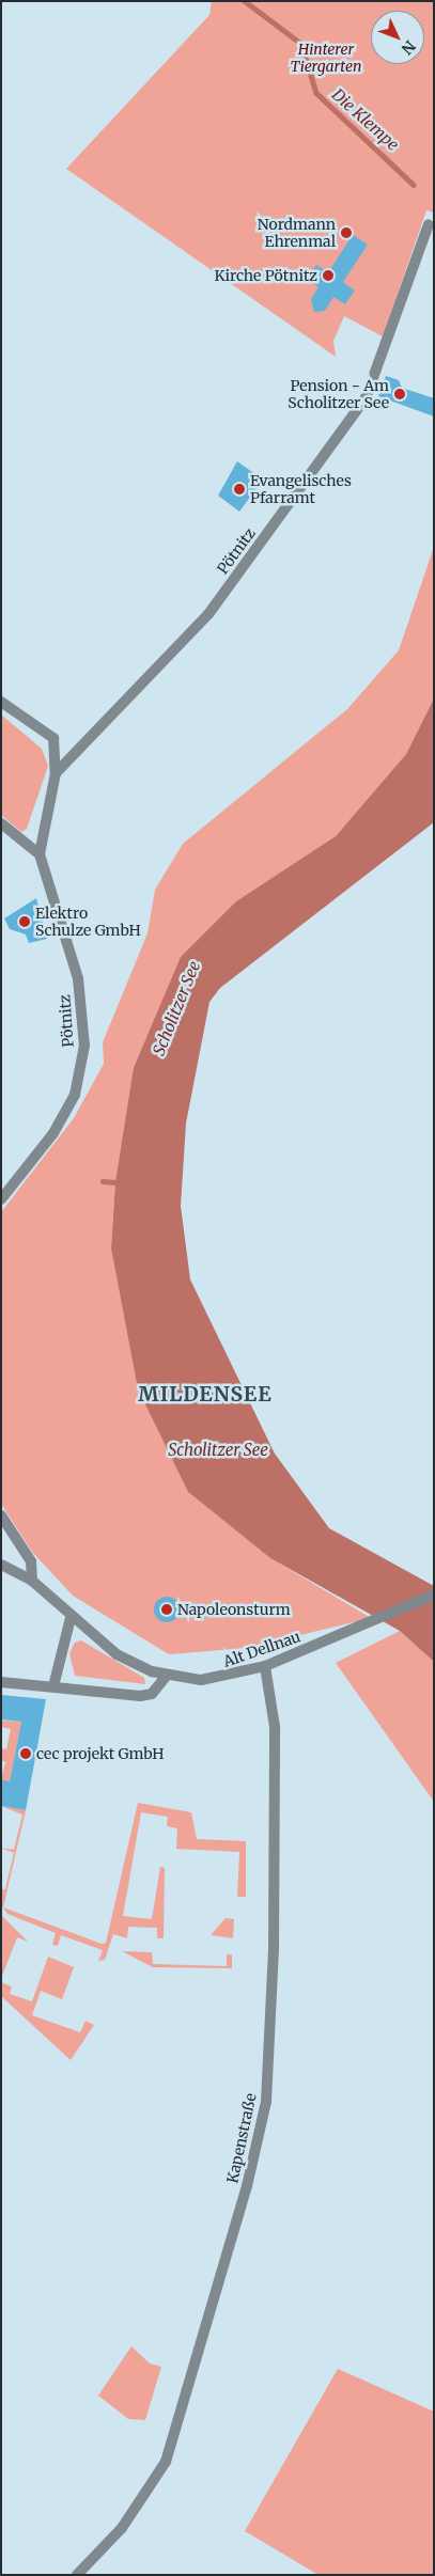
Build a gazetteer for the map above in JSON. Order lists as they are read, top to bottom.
{
  "streets": {
    "street": ["Pötnitz", "Alt Dellnau", "Kapenstraße"]
  },
  "crossings": [
    ["Alt Dellnau", "Kapenstraße"]
  ],
  "districts": ["MILDENSEE"],
  "water": ["Die Klempe", "Scholitzer See"],
  "parks": ["Hinterer Tiergarten"],
  "places": [
    "Nordmann Ehrenmal",
    "Kirche Pötnitz",
    "Pension - Am Scholitzer See",
    "Evangelisches Pfarramt",
    "Elektro Schulze GmbH",
    "Napoleonsturm",
    "cec projekt GmbH"
  ],
  "north": "bottom right"
}
